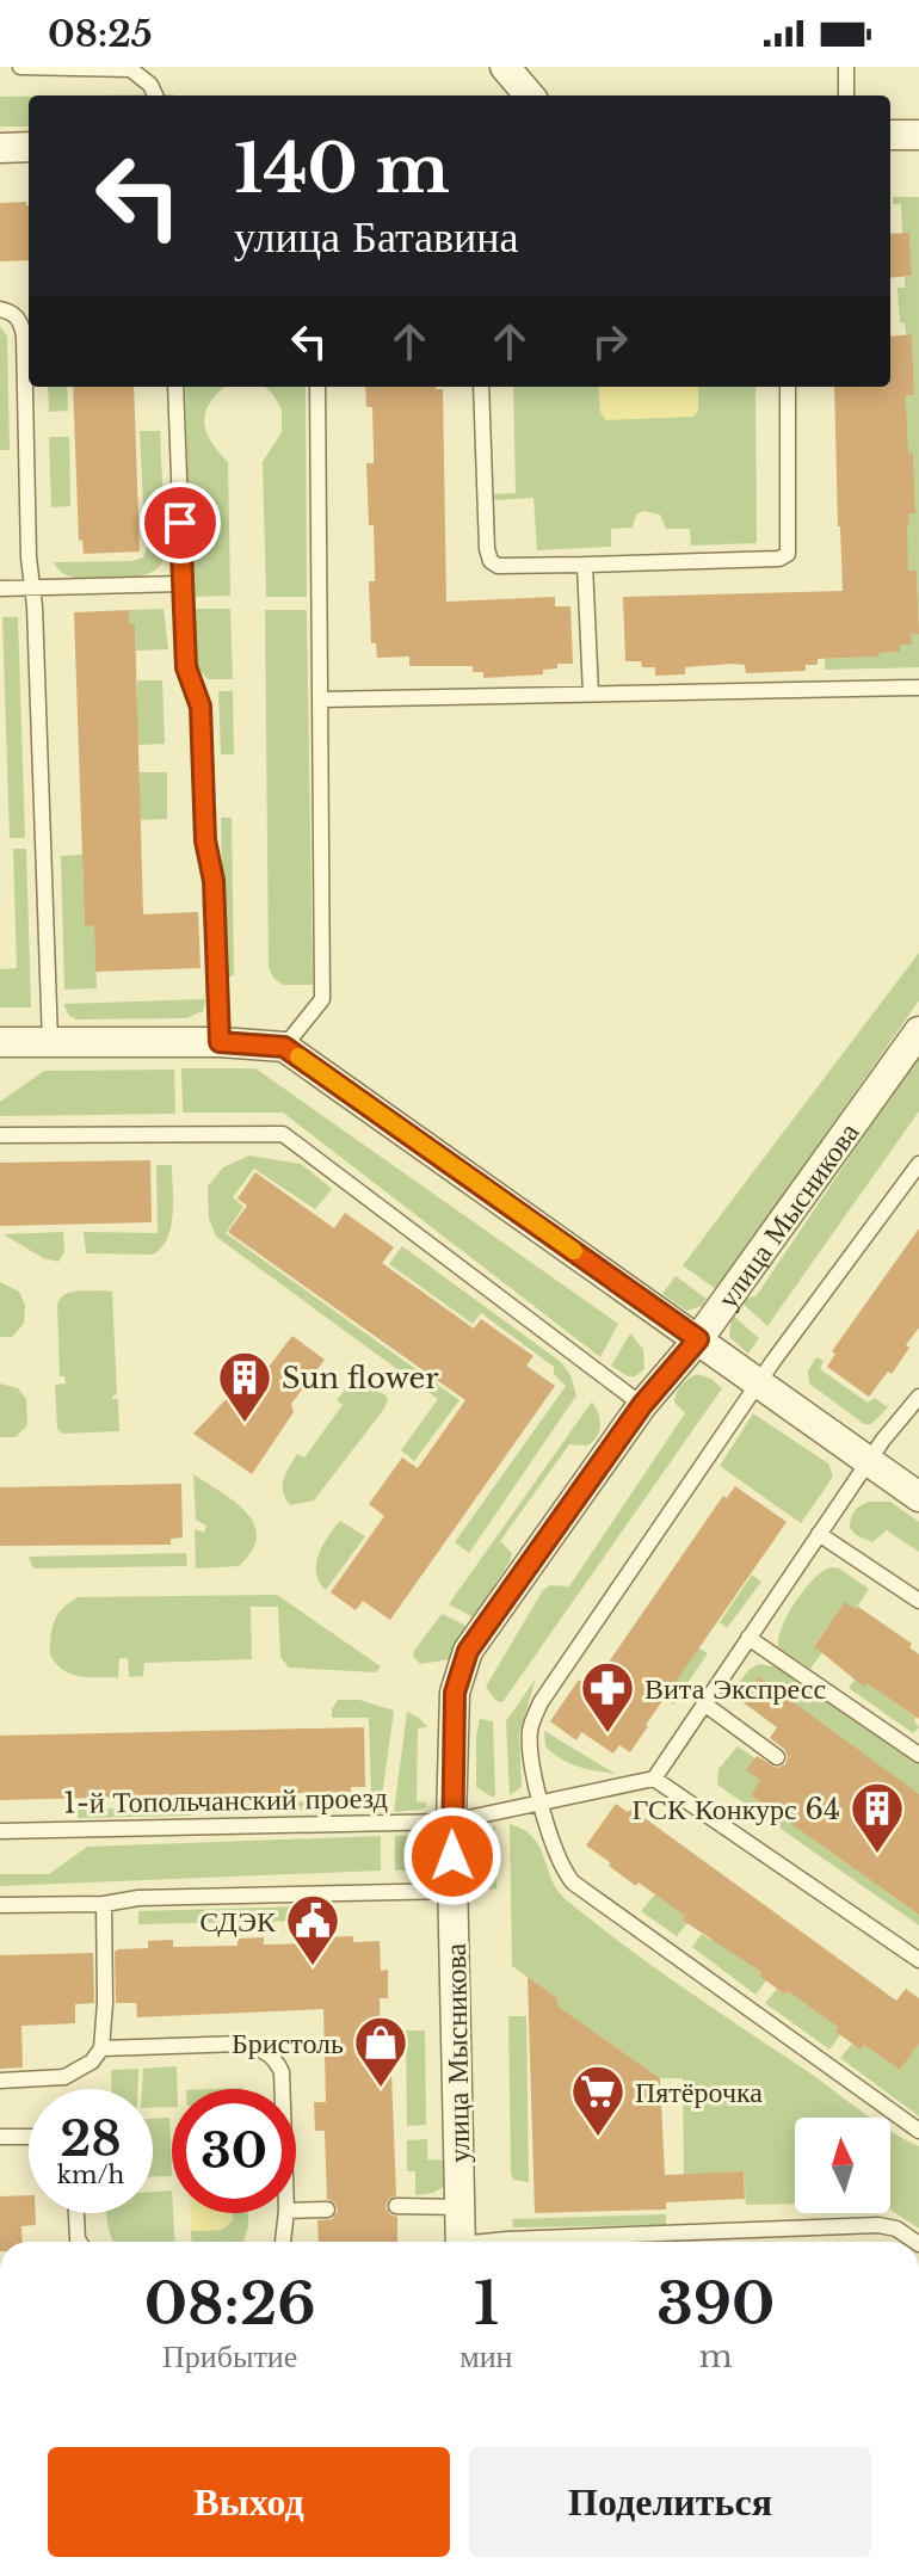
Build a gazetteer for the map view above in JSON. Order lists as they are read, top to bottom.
{
  "streets": {
    "street": ["улица Мысникова"],
    "lane": ["1-й Топольчанский проезд"]
  },
  "crossings": [
    ["улица Мысникова", "1-й Топольчанский проезд"]
  ],
  "places": {
    "building": ["Sun flower", "ГСК Конкурс 64"],
    "pharmacy": ["Вита Экспресс"],
    "public building": ["СДЭК"],
    "shop": ["Бристоль"],
    "supermarket": ["Пятёрочка"]
  },
  "north": "top",
  "page": {
    "status": "08:25",
    "turn": ["140 m", "улица Батавина"],
    "speed": "28 km/h",
    "limit": "30",
    "eta": [
      "08:26",
      "Прибытие",
      "1",
      "мин",
      "390",
      "m"
    ],
    "buttons": ["Выход", "Поделиться"]
  }
}
